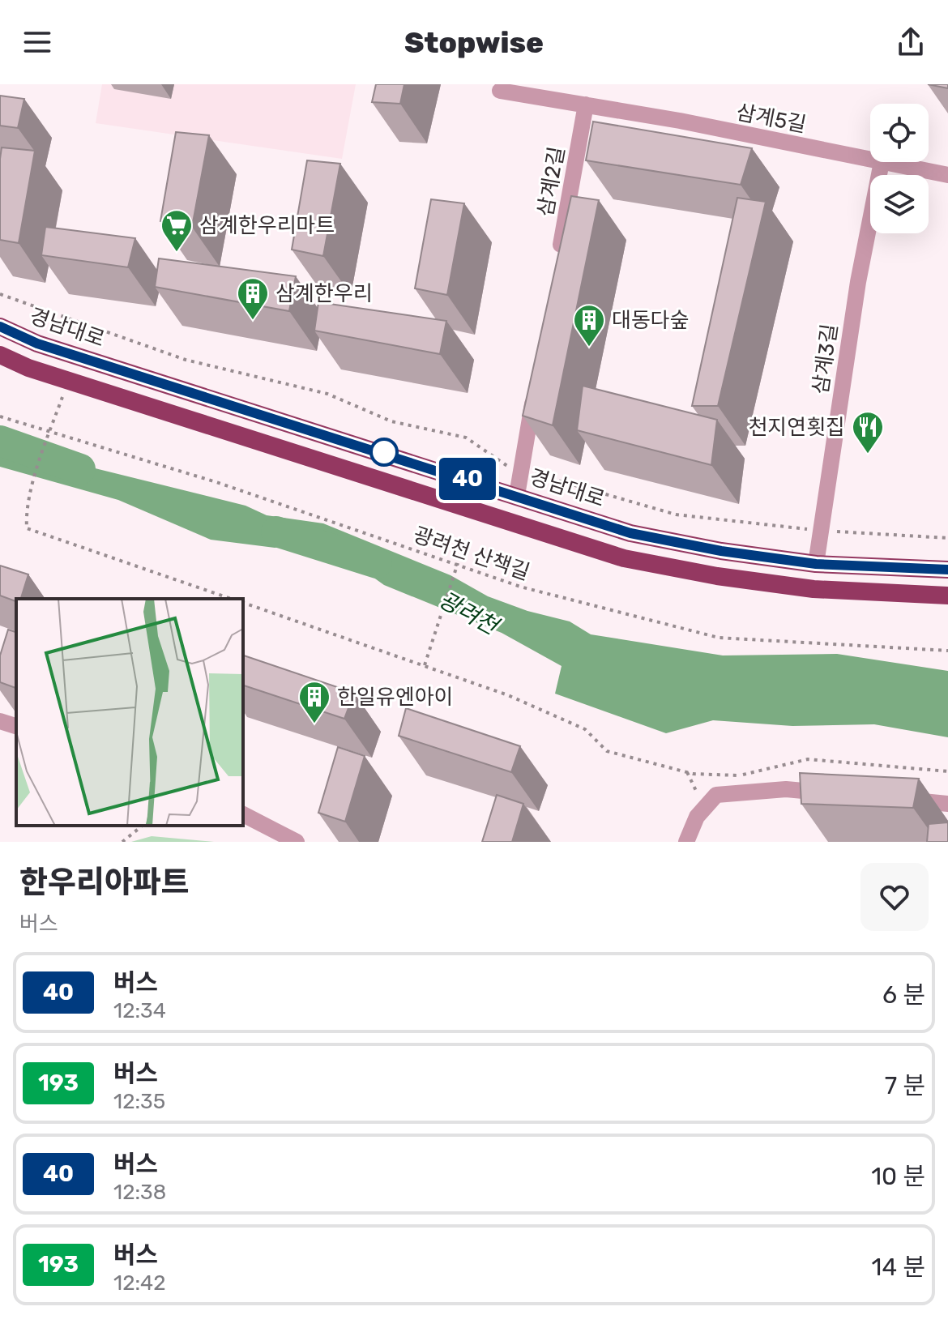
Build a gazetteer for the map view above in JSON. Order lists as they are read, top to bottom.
{
  "streets": {
    "highway": ["경남대로"],
    "street": ["삼계5길", "삼계2길", "삼계3길"],
    "path": ["광려천 산책길"]
  },
  "crossings": [
    ["삼계5길", "삼계2길"],
    ["삼계5길", "삼계3길"],
    ["경남대로", "삼계3길"]
  ],
  "water": ["광려천"],
  "places": {
    "supermarket": ["삼계한우리마트"],
    "building": ["삼계한우리", "대동다숲", "한일유엔아이"],
    "restaurant": ["천지연횟집"]
  },
  "lines": ["bus line 40"],
  "page": {
    "header": "Stopwise",
    "on_map": "40",
    "heading": ["한우리아파트", "버스"],
    "list": [
      {
        "mark": "40",
        "name": "버스",
        "note": "12:34",
        "value": "6 분"
      },
      {
        "mark": "193",
        "name": "버스",
        "note": "12:35",
        "value": "7 분"
      },
      {
        "mark": "40",
        "name": "버스",
        "note": "12:38",
        "value": "10 분"
      },
      {
        "mark": "193",
        "name": "버스",
        "note": "12:42",
        "value": "14 분"
      }
    ]
  }
}
